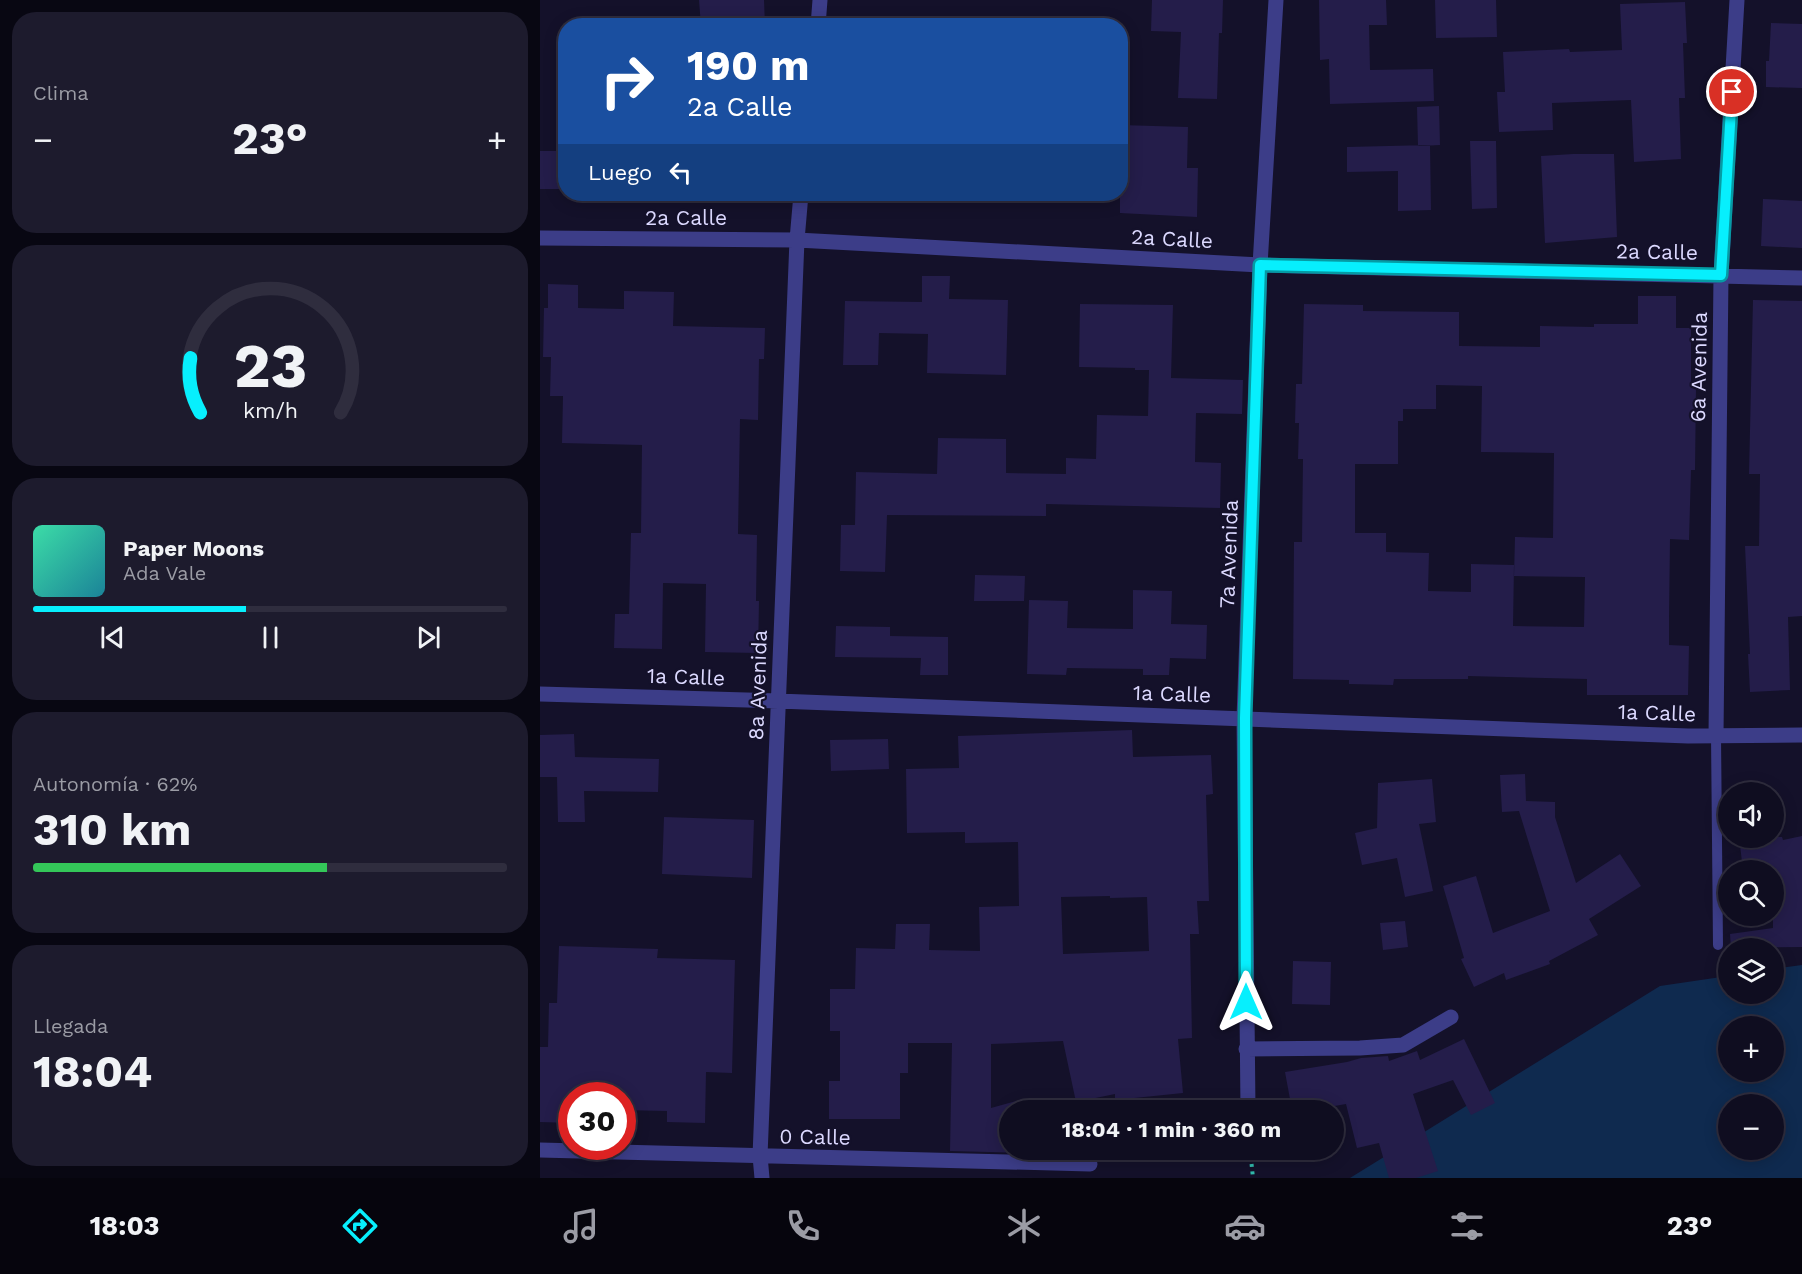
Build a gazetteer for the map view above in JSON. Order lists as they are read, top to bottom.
{
  "streets": {
    "street": [
      "2a Calle",
      "6a Avenida",
      "7a Avenida",
      "1a Calle",
      "8a Avenida",
      "0 Calle"
    ]
  },
  "crossings": [
    ["2a Calle", "6a Avenida"],
    ["2a Calle", "7a Avenida"],
    ["2a Calle", "8a Avenida"],
    ["6a Avenida", "1a Calle"],
    ["7a Avenida", "1a Calle"],
    ["1a Calle", "8a Avenida"],
    ["8a Avenida", "0 Calle"]
  ],
  "page": {
    "tile": [
      "Clima",
      ["Autonomía · 62%", "310 km"],
      ["Llegada", "18:04"]
    ],
    "turn": ["190 m", "2a Calle"],
    "heat": ["−", "23°", "+"],
    "then": "Luego",
    "song": ["Paper Moons", "Ada Vale"],
    "map_buttons": ["+", "−"],
    "limit": "30",
    "trip": "18:04 · 1 min · 360 m",
    "tabs": ["18:03", "23°"],
    "gauge": ["23", "km/h"]
  }
}
